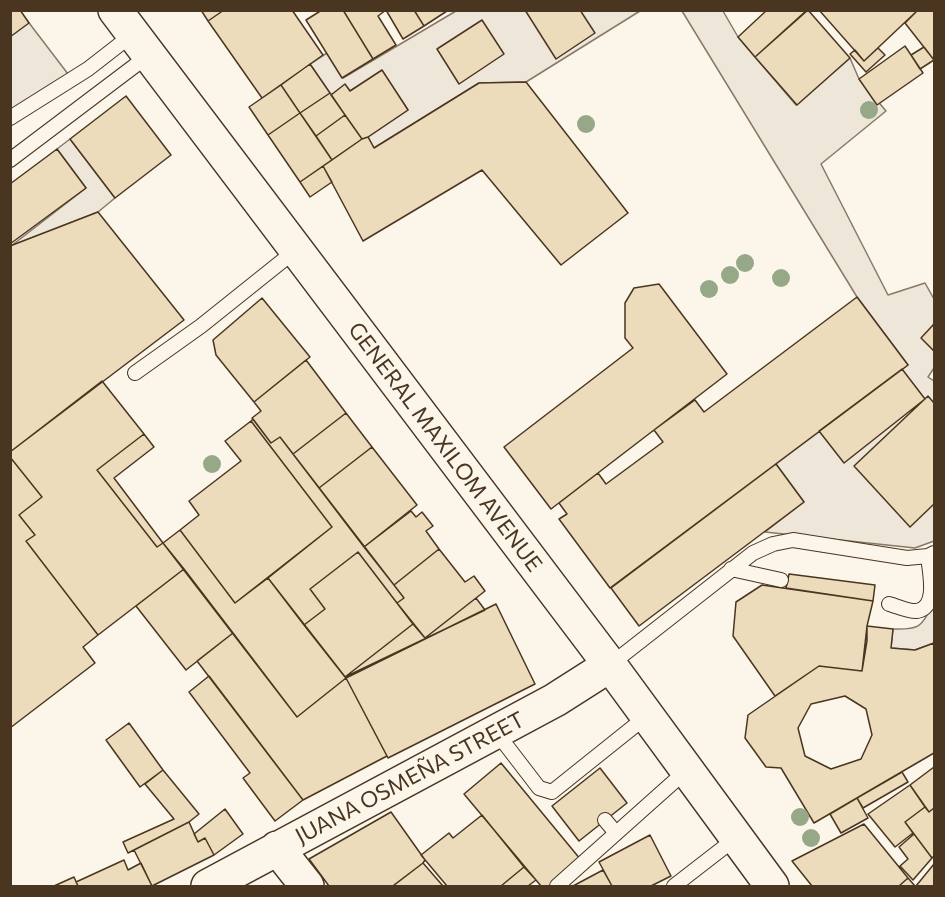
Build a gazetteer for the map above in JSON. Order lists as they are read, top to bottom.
{
  "streets": {
    "main road": ["GENERAL MAXILOM AVENUE", "JUANA OSMEÑA STREET"]
  },
  "crossings": [
    ["GENERAL MAXILOM AVENUE", "JUANA OSMEÑA STREET"]
  ]
}
